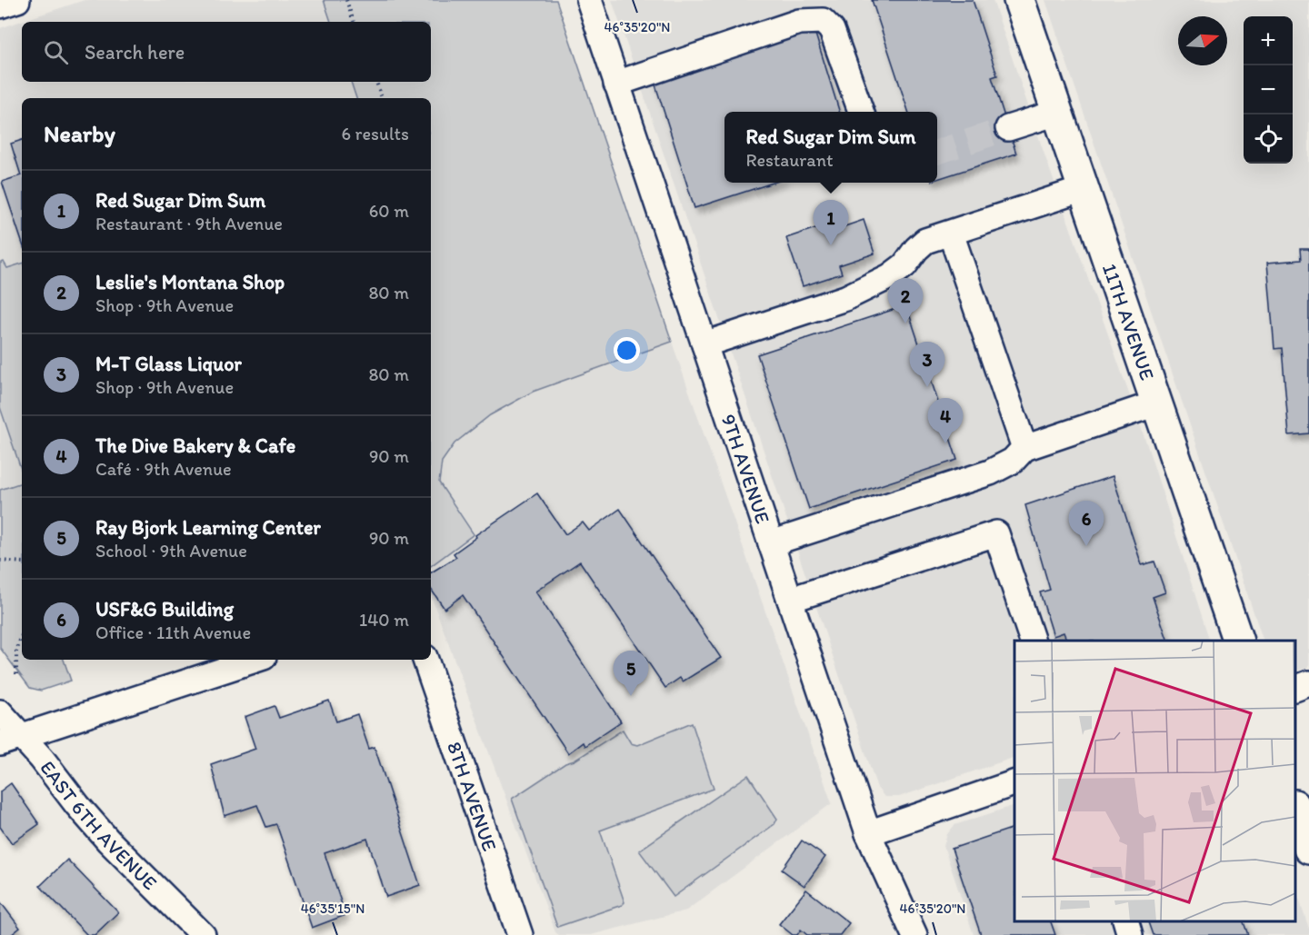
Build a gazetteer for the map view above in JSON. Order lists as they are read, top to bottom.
{
  "streets": {
    "highway": ["11TH AVENUE"],
    "street": ["9TH AVENUE", "8TH AVENUE", "EAST 6TH AVENUE"]
  },
  "north": "right",
  "page": {
    "map_buttons": ["+", "−"],
    "search": "Search here",
    "heading": ["Nearby", "6 results"],
    "popup": ["Red Sugar Dim Sum", "Restaurant"],
    "list": [
      {
        "mark": "1",
        "name": "Red Sugar Dim Sum",
        "note": "Restaurant · 9th Avenue",
        "value": "60 m"
      },
      {
        "mark": "2",
        "name": "Leslie's Montana Shop",
        "note": "Shop · 9th Avenue",
        "value": "80 m"
      },
      {
        "mark": "3",
        "name": "M-T Glass Liquor",
        "note": "Shop · 9th Avenue",
        "value": "80 m"
      },
      {
        "mark": "4",
        "name": "The Dive Bakery & Cafe",
        "note": "Café · 9th Avenue",
        "value": "90 m"
      },
      {
        "mark": "5",
        "name": "Ray Bjork Learning Center",
        "note": "School · 9th Avenue",
        "value": "90 m"
      },
      {
        "mark": "6",
        "name": "USF&G Building",
        "note": "Office · 11th Avenue",
        "value": "140 m"
      }
    ],
    "pins": [
      "1",
      "2",
      "3",
      "4",
      "6",
      "5"
    ]
  },
  "coordinates": ["46°35'20\"N", "46°35'15\"N"]
}
